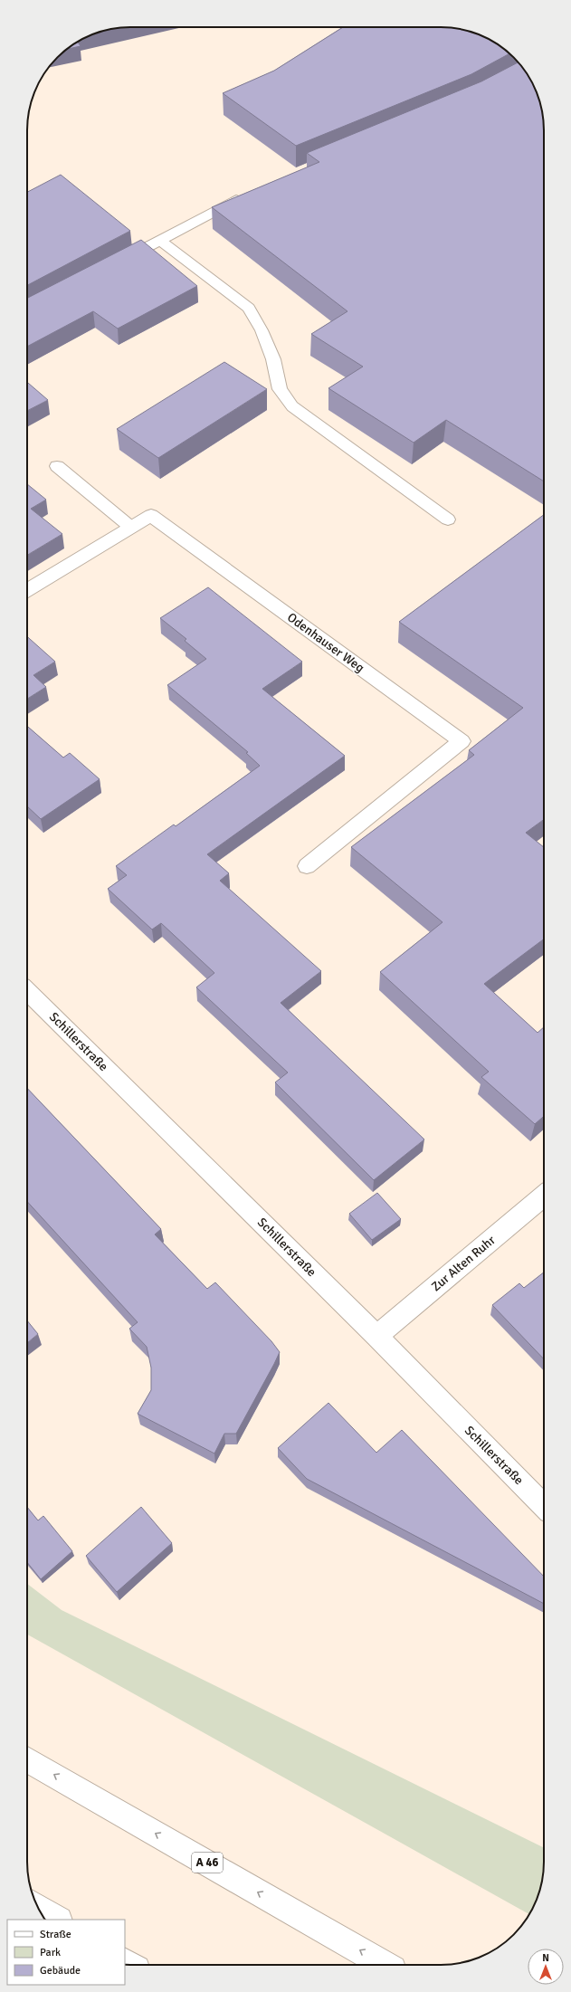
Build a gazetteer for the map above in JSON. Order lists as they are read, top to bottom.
{
  "streets": {
    "main road": [
      "Odenhauser Weg",
      "Schillerstraße",
      "Zur Alten Ruhr",
      "A 46"
    ]
  },
  "crossings": [
    ["Schillerstraße", "Zur Alten Ruhr"]
  ],
  "legend": ["Straße", "Park", "Gebäude"],
  "north": "top"
}
